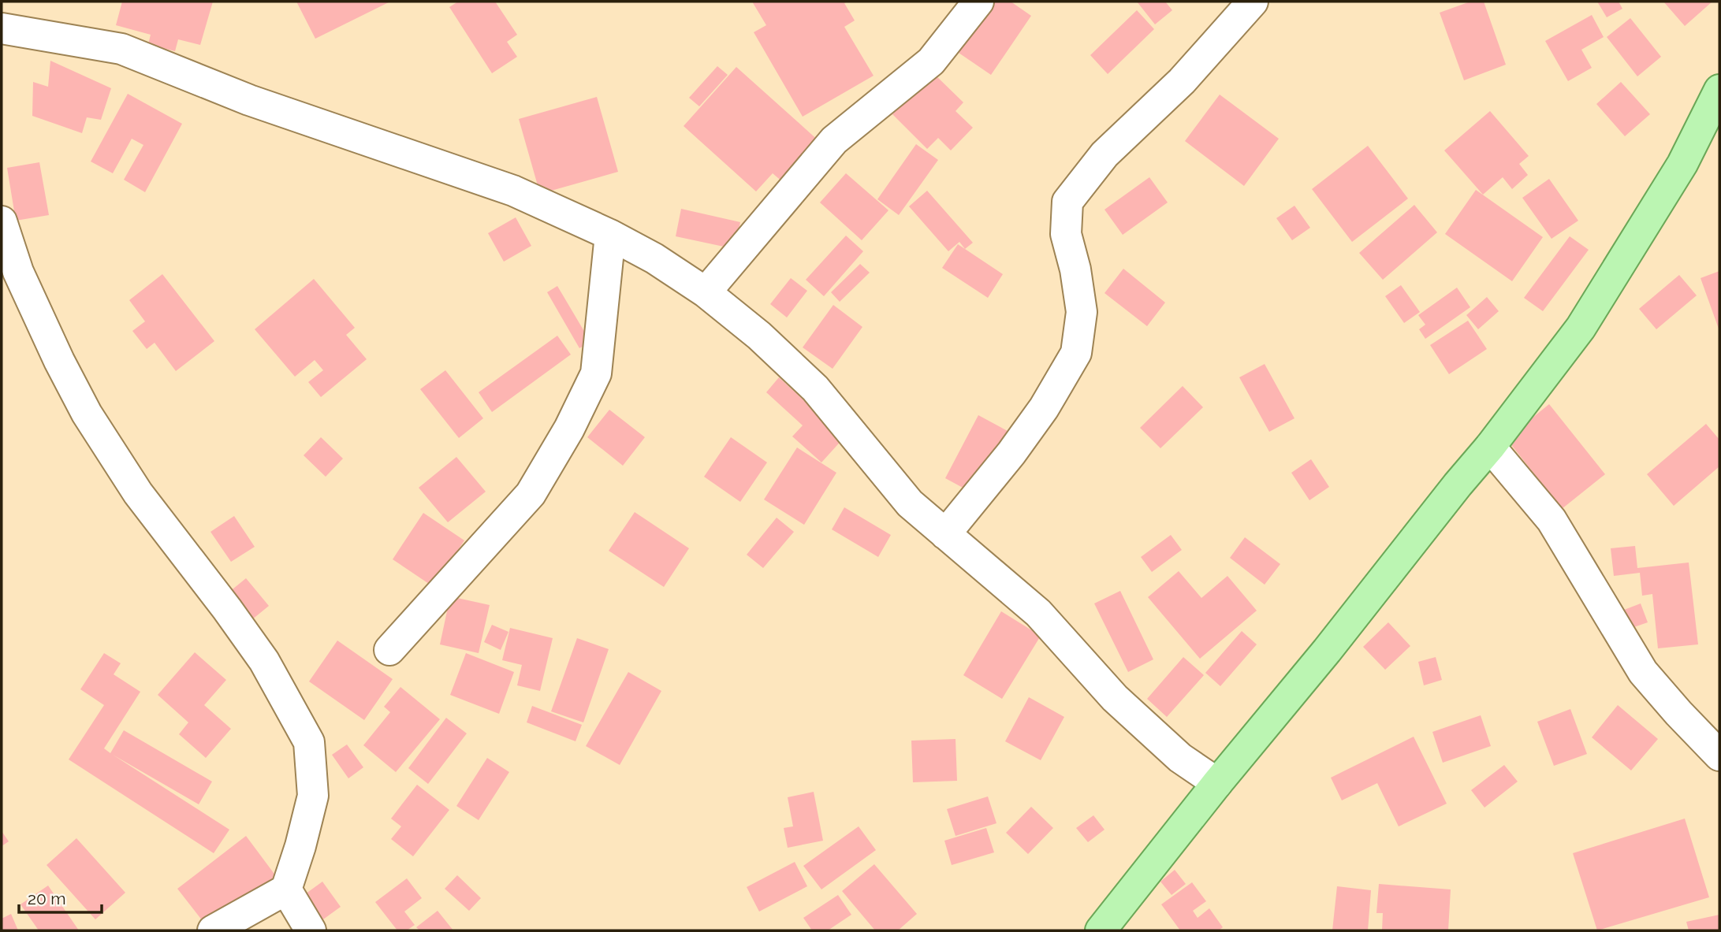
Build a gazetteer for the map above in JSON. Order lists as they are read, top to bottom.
{
  "scale_bar": "20 m"
}
